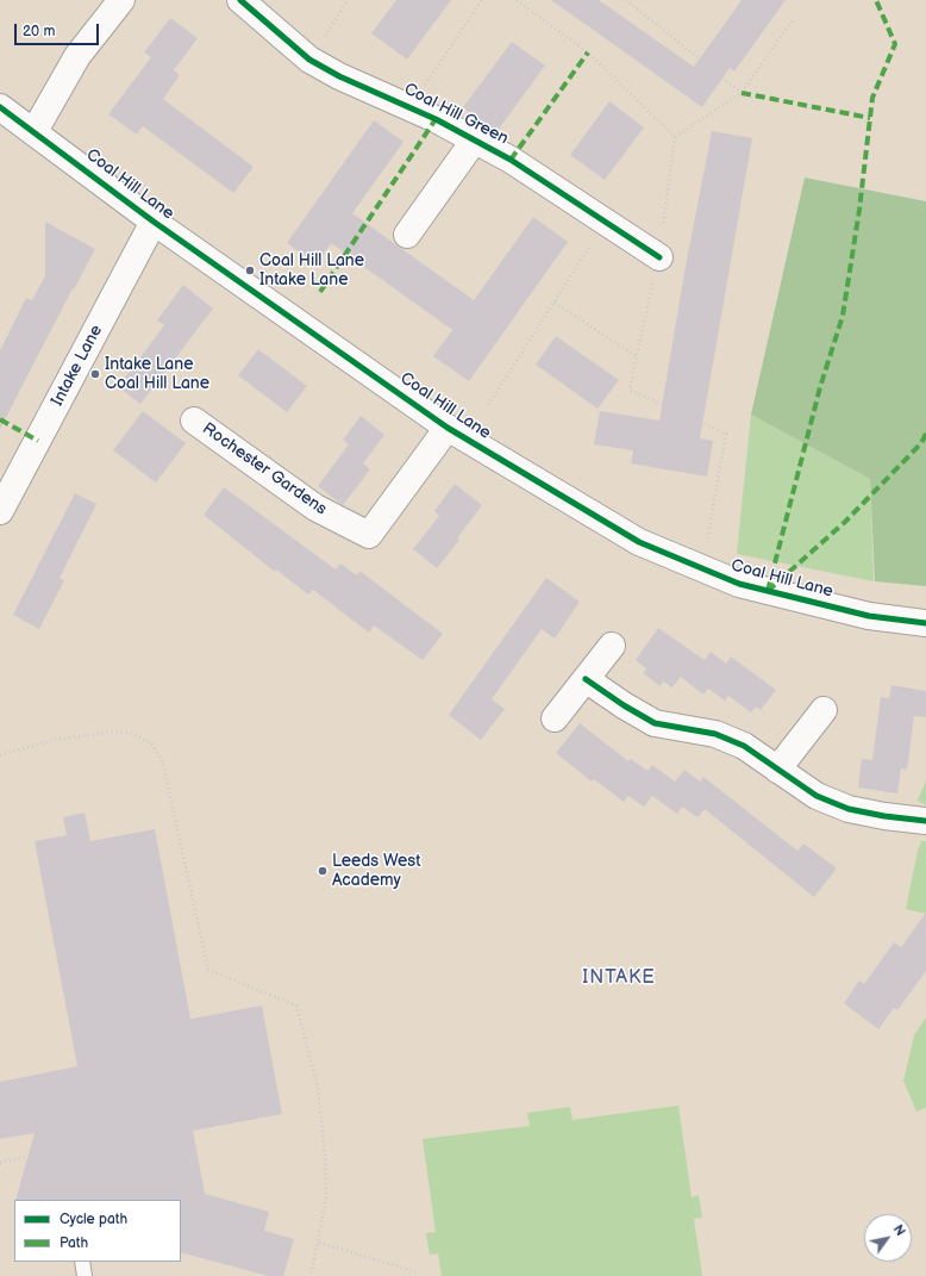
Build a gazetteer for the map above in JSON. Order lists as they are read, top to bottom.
{
  "streets": {
    "street": [
      "Coal Hill Green",
      "Coal Hill Lane",
      "Intake Lane",
      "Rochester Gardens"
    ]
  },
  "crossings": [
    ["Coal Hill Lane", "Intake Lane"],
    ["Coal Hill Lane", "Rochester Gardens"]
  ],
  "districts": ["INTAKE"],
  "places": ["Coal Hill Lane Intake Lane", "Intake Lane Coal Hill Lane", "Leeds West Academy"],
  "legend": ["Cycle path", "Path"],
  "scale_bar": "20 m",
  "north": "top right"
}
